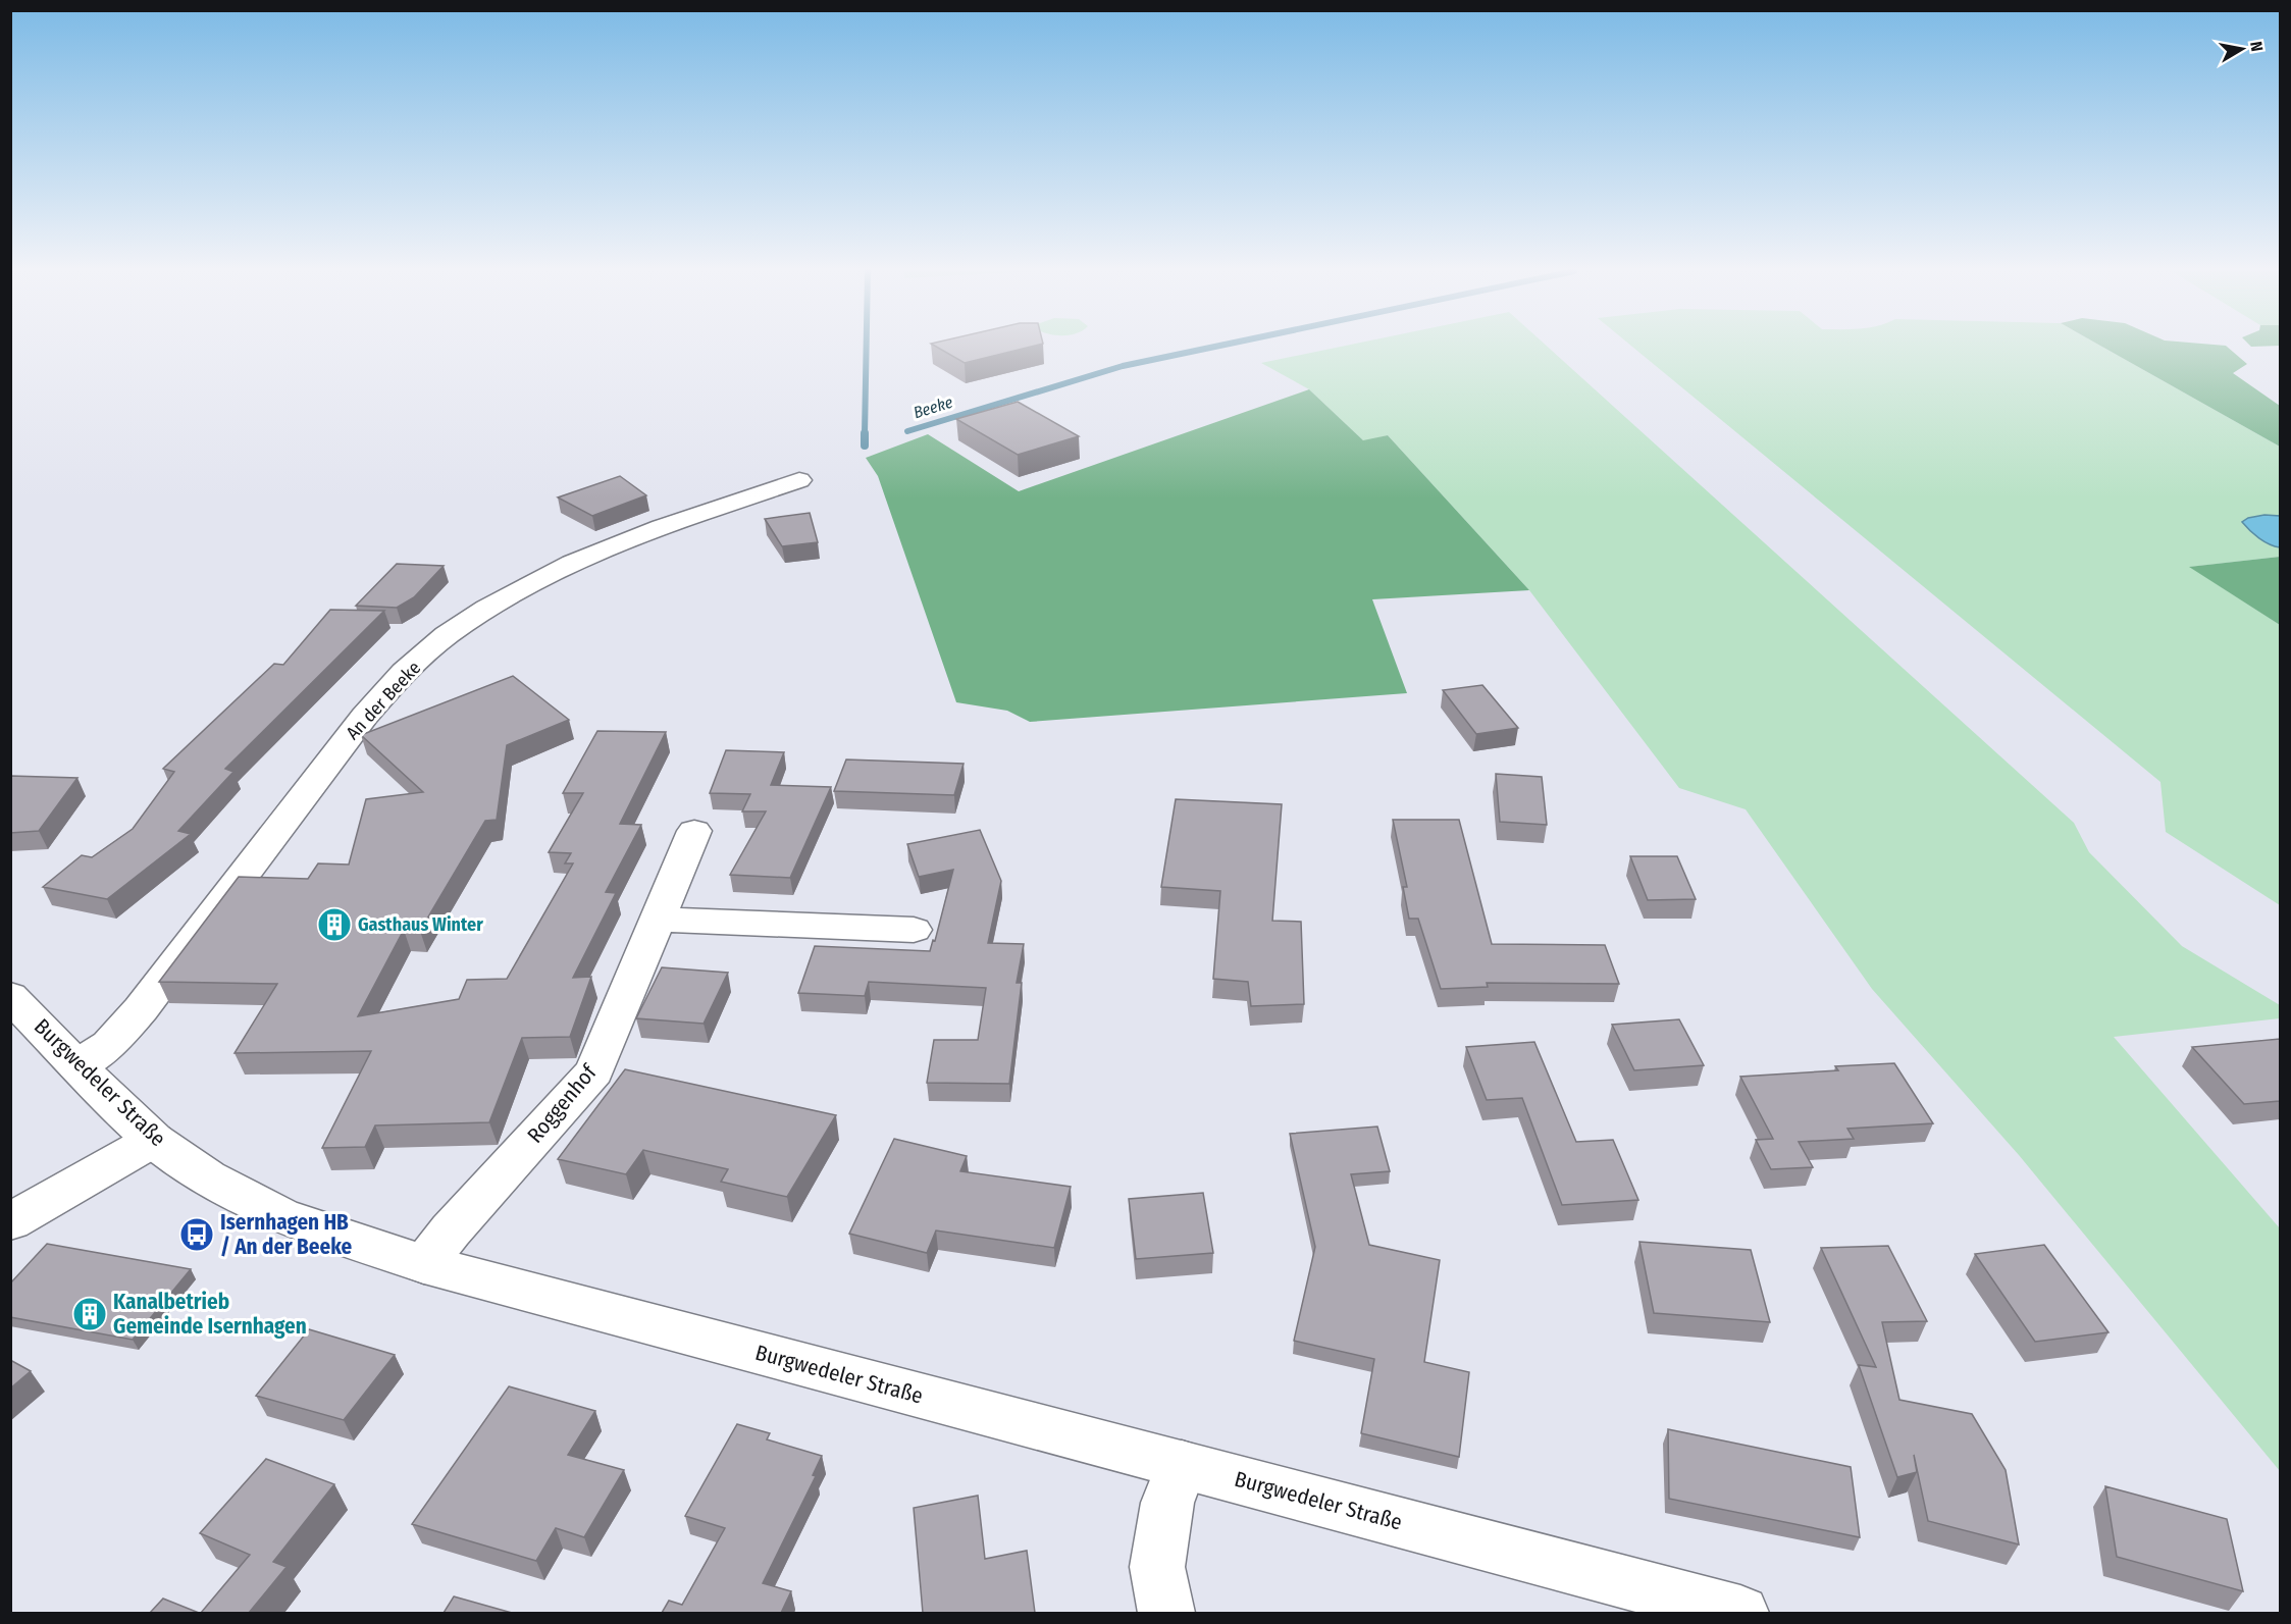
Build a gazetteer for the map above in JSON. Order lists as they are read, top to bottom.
{
  "streets": {
    "street": ["An der Beeke", "Burgwedeler Straße", "Roggenhof"]
  },
  "crossings": [
    ["An der Beeke", "Burgwedeler Straße"],
    ["Burgwedeler Straße", "Roggenhof"]
  ],
  "water": ["Beeke"],
  "places": {
    "building": ["Gasthaus Winter", "Kanalbetrieb Gemeinde Isernhagen"],
    "bus stop": ["Isernhagen HB / An der Beeke"]
  },
  "north": "right"
}
